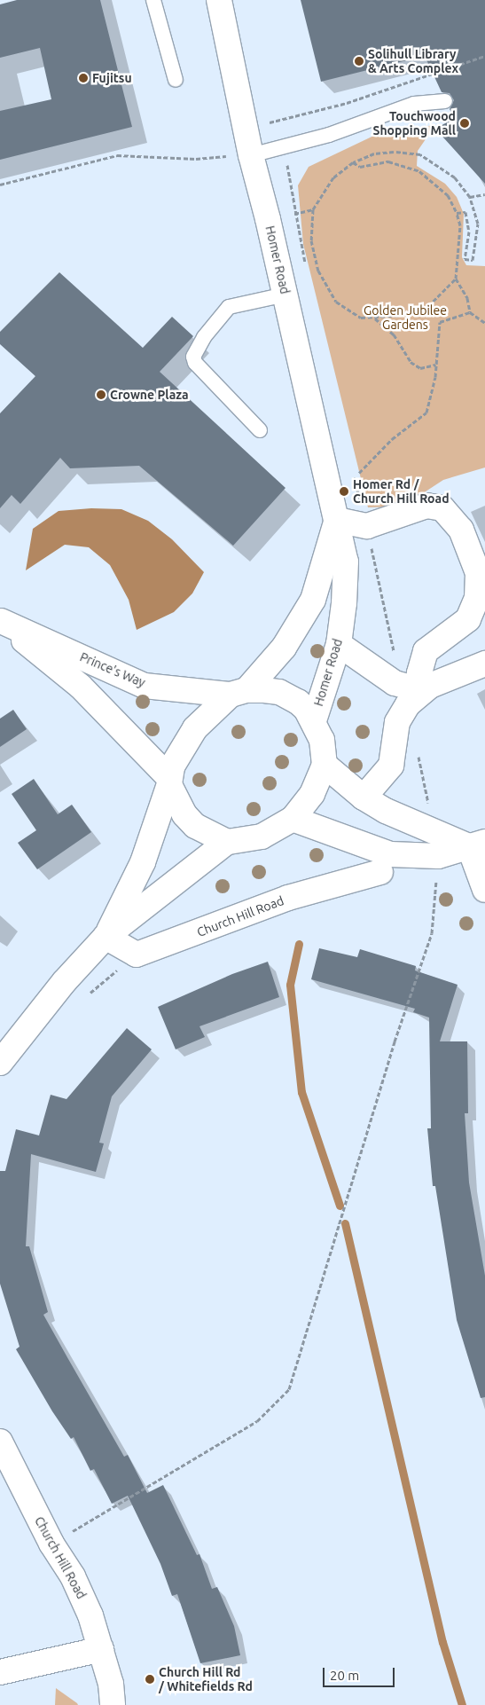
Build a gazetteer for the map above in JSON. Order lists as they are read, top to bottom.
{
  "streets": {
    "street": ["Homer Road", "Prince's Way", "Church Hill Road"]
  },
  "crossings": [
    ["Homer Road", "Prince's Way"]
  ],
  "parks": ["Golden Jubilee Gardens"],
  "places": [
    "Solihull Library & Arts Complex",
    "Fujitsu",
    "Touchwood Shopping Mall",
    "Crowne Plaza",
    "Homer Rd / Church Hill Road",
    "Church Hill Rd / Whitefields Rd"
  ],
  "scale_bar": "20 m"
}
